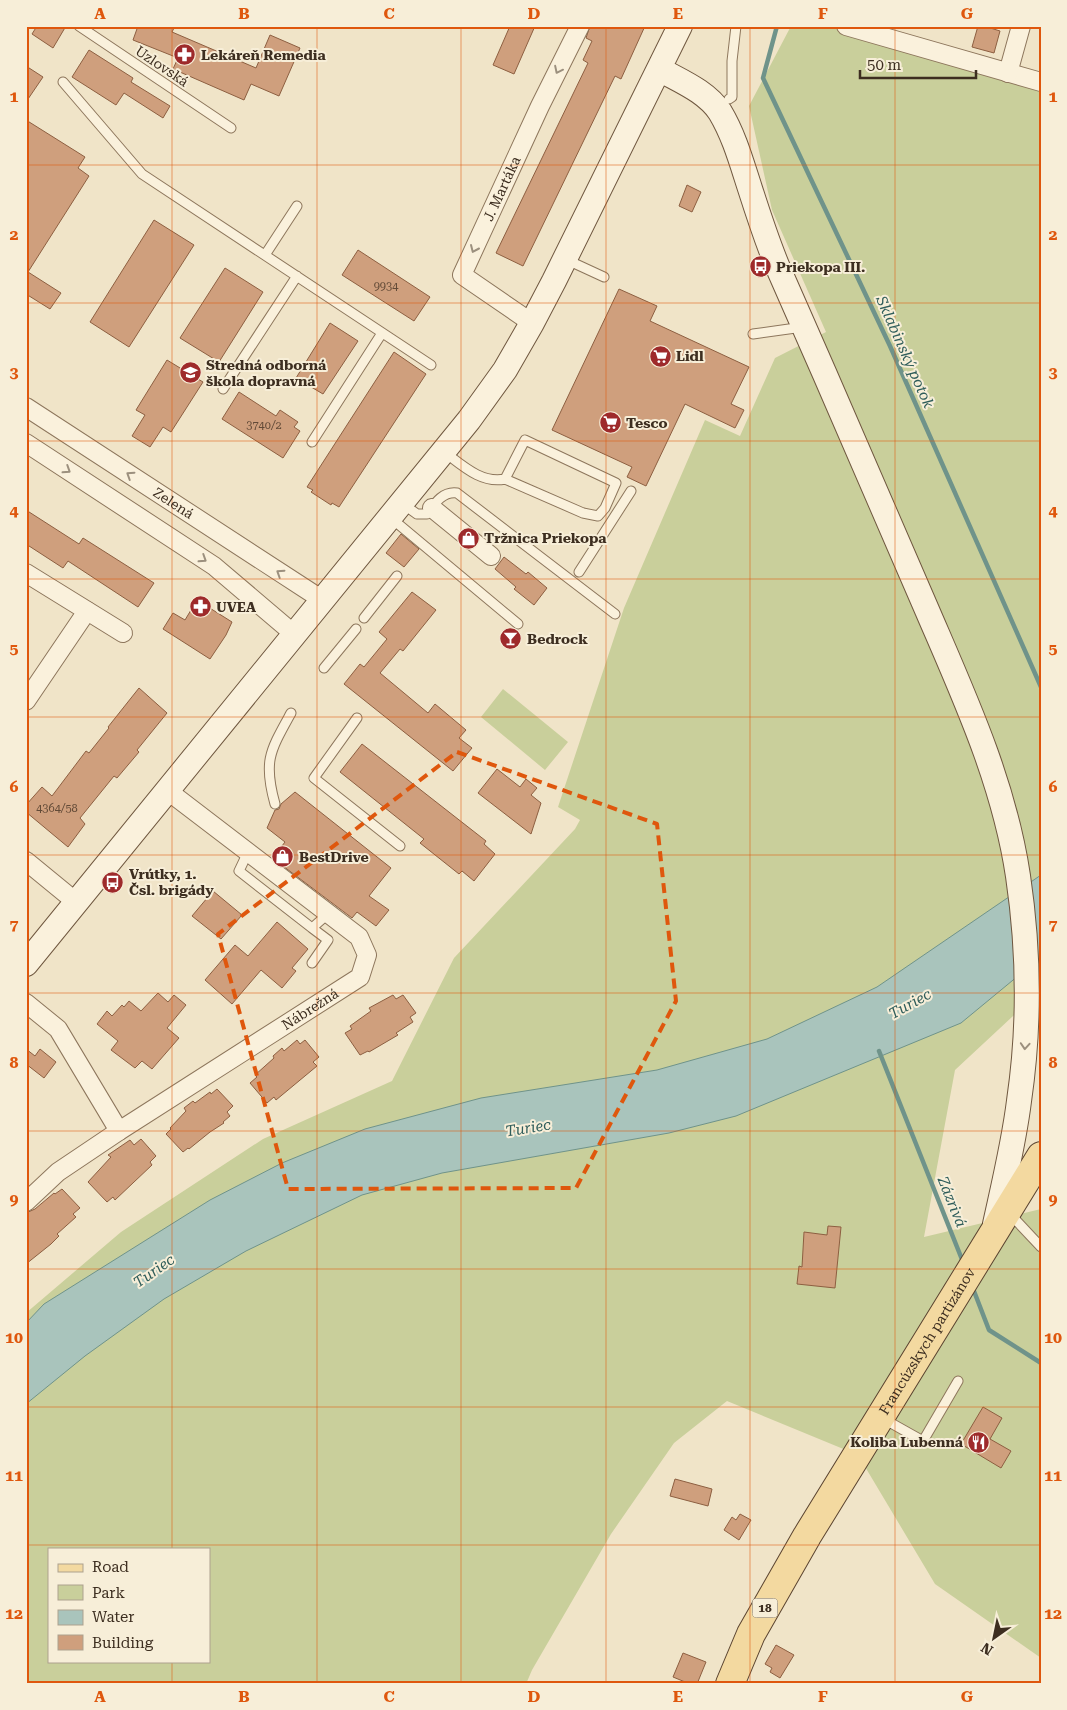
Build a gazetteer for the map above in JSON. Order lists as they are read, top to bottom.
{
  "streets": {
    "main road": ["Francúzskych partizánov", "18"],
    "street": ["J. Martáka", "Zelená", "Nábrežná"],
    "lane": ["Uzlovská"]
  },
  "water": ["Sklabinský potok", "Turiec", "Zázrivá"],
  "places": {
    "pharmacy": ["Lekáreň Remedia", "UVEA"],
    "bus stop": ["Priekopa III.", "Vrútky, 1. Čsl. brigády"],
    "supermarket": ["Lidl", "Tesco"],
    "school or university": ["Stredná odborná škola dopravná"],
    "shop": ["Tržnica Priekopa", "BestDrive"],
    "bar": ["Bedrock"],
    "restaurant": ["Koliba Lubenná"]
  },
  "house_numbers": ["9934", "3740/2", "4364/58"],
  "legend": [
    "Road",
    "Park",
    "Water",
    "Building"
  ],
  "scale_bar": "50 m",
  "north": "bottom left",
  "grid": {
    "columns": [
      "A",
      "B",
      "C",
      "D",
      "E",
      "F",
      "G"
    ],
    "rows": [
      "1",
      "2",
      "3",
      "4",
      "5",
      "6",
      "7",
      "8",
      "9",
      "10",
      "11",
      "12"
    ]
  }
}
